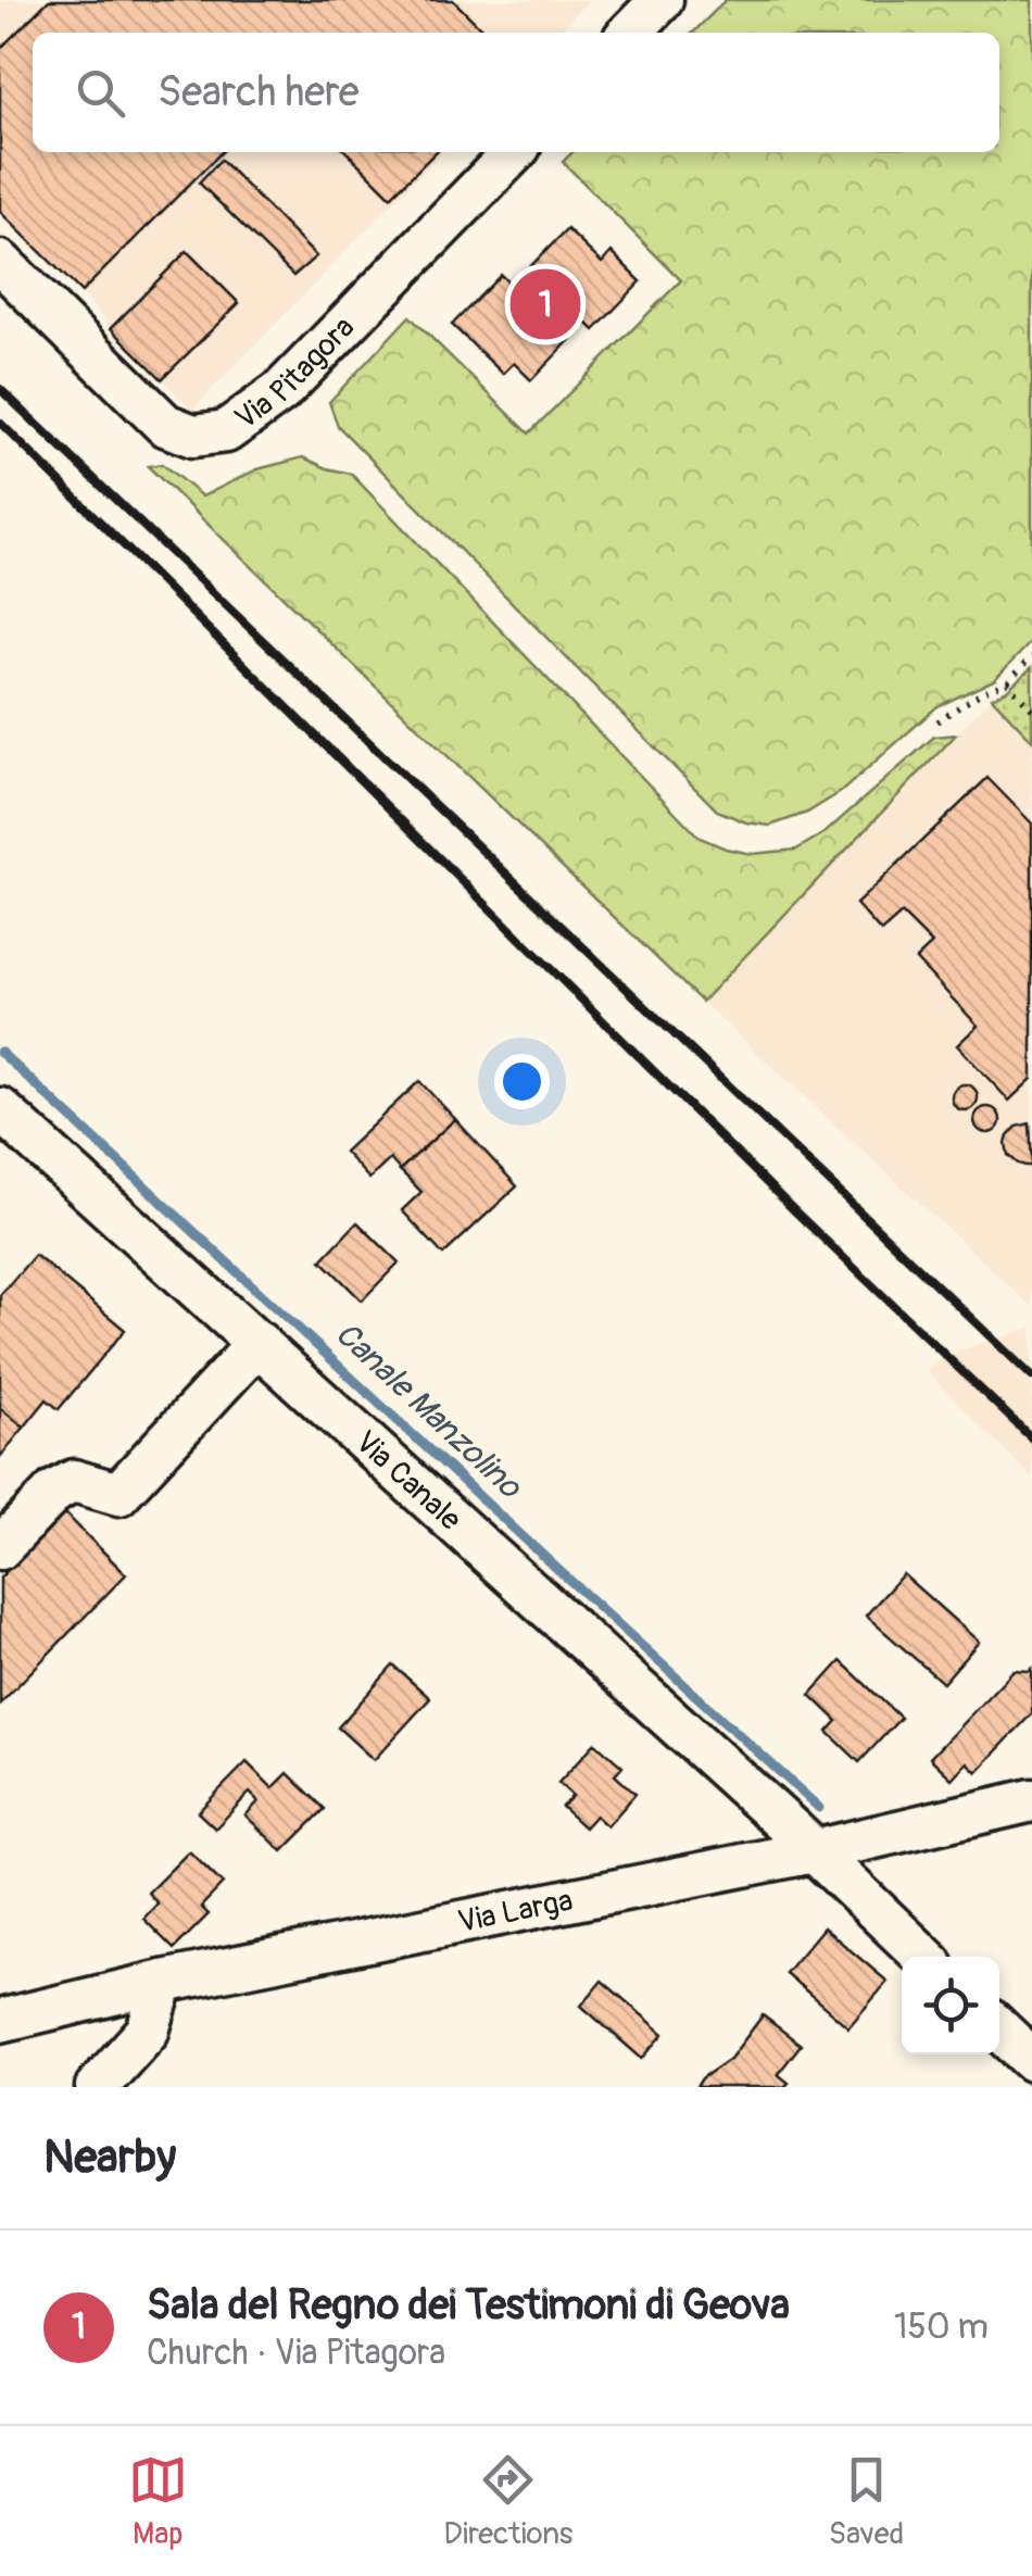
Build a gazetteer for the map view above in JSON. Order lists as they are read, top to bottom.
{
  "streets": {
    "street": ["Via Pitagora", "Via Canale", "Via Larga"]
  },
  "crossings": [
    ["Via Canale", "Via Larga"]
  ],
  "water": ["Canale Manzolino"],
  "page": {
    "search": "Search here",
    "pins": "1",
    "heading": "Nearby",
    "list": [
      {
        "mark": "1",
        "name": "Sala del Regno dei Testimoni di Geova",
        "note": "Church · Via Pitagora",
        "value": "150 m"
      }
    ],
    "nav": ["Map", "Directions", "Saved"]
  }
}
